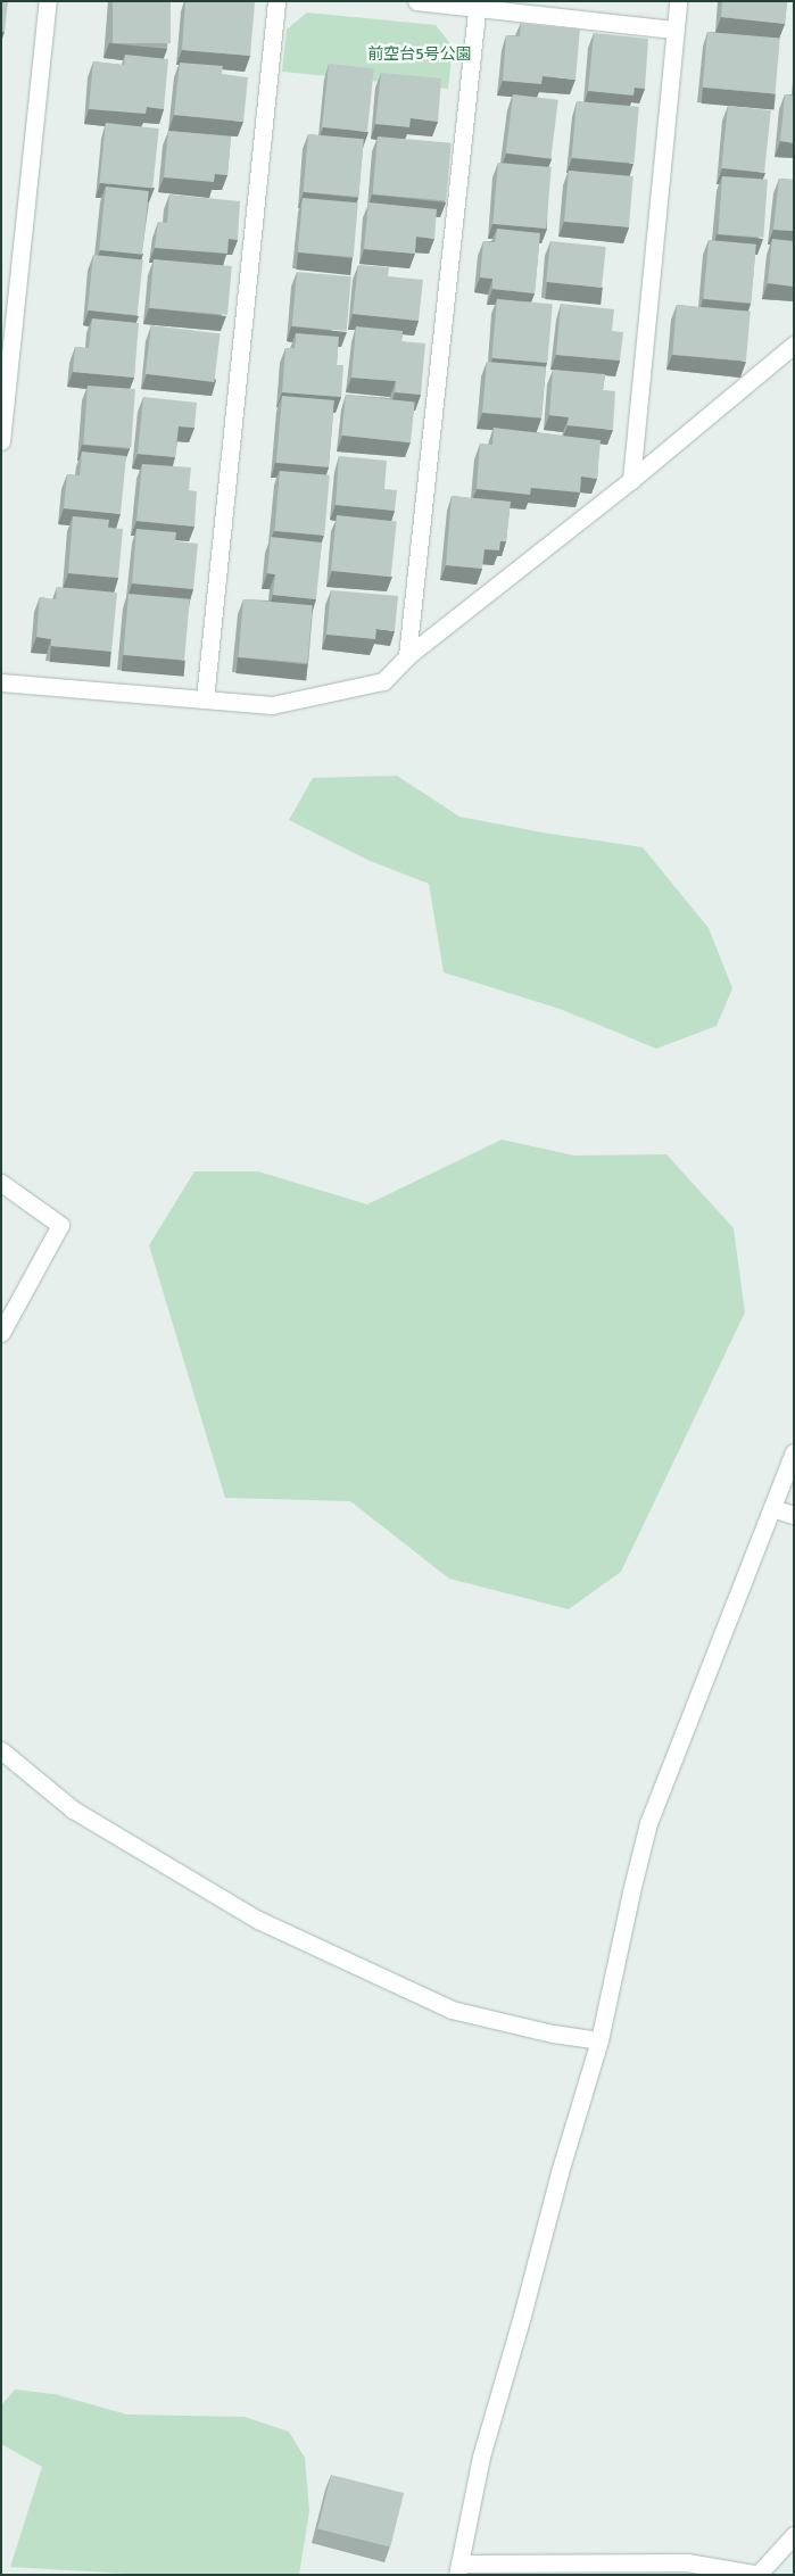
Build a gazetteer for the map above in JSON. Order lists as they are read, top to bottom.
{
  "parks": ["前空台5号公園"]
}
